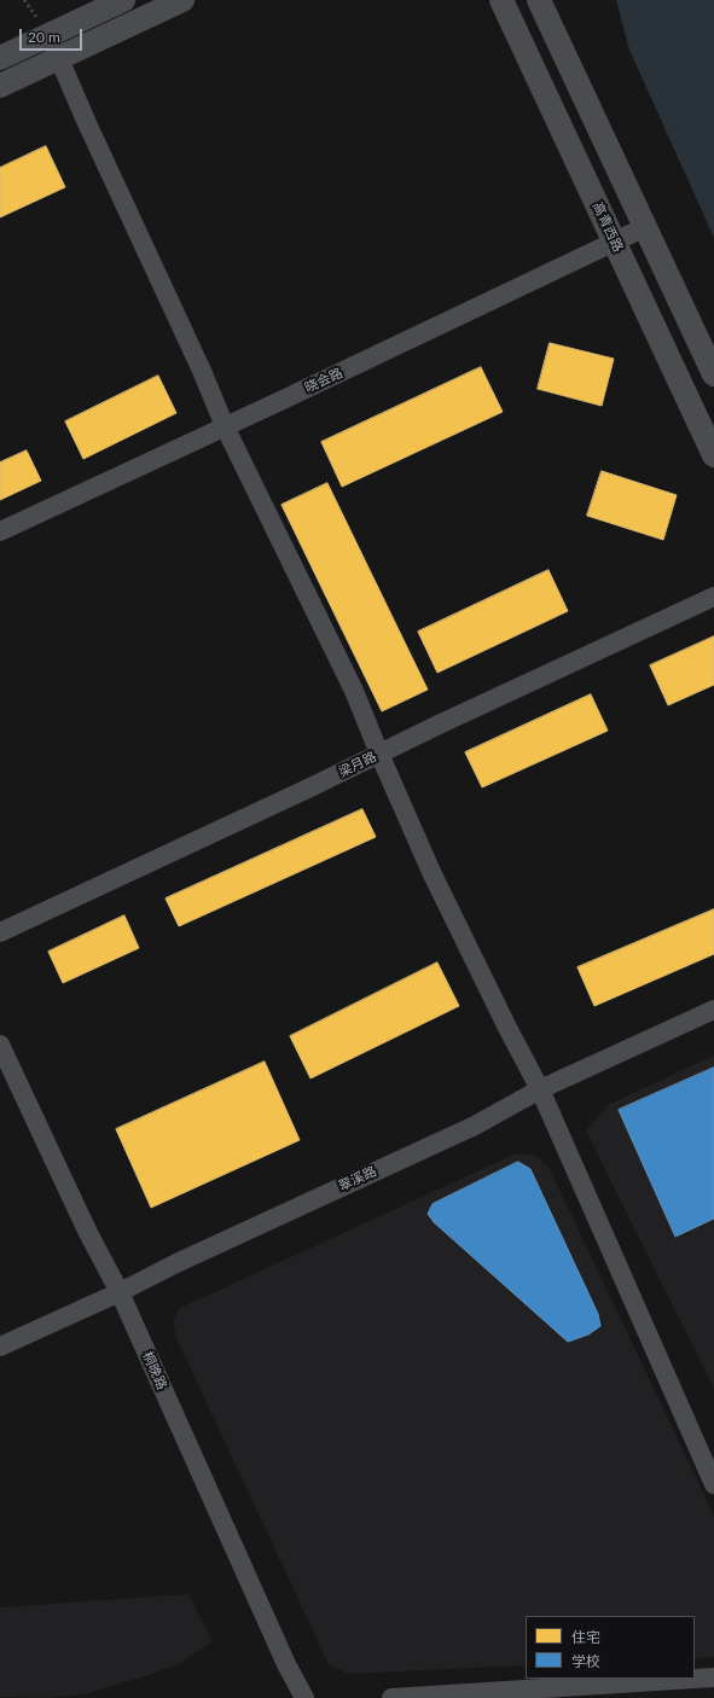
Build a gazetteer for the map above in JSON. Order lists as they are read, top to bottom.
{
  "streets": {
    "street": [
      "高青西路",
      "晓会路",
      "梁月路",
      "翠溪路",
      "桐晚路"
    ]
  },
  "crossings": [
    ["高青西路", "晓会路"],
    ["翠溪路", "桐晚路"]
  ],
  "legend": ["住宅", "学校"],
  "scale_bar": "20 m"
}
